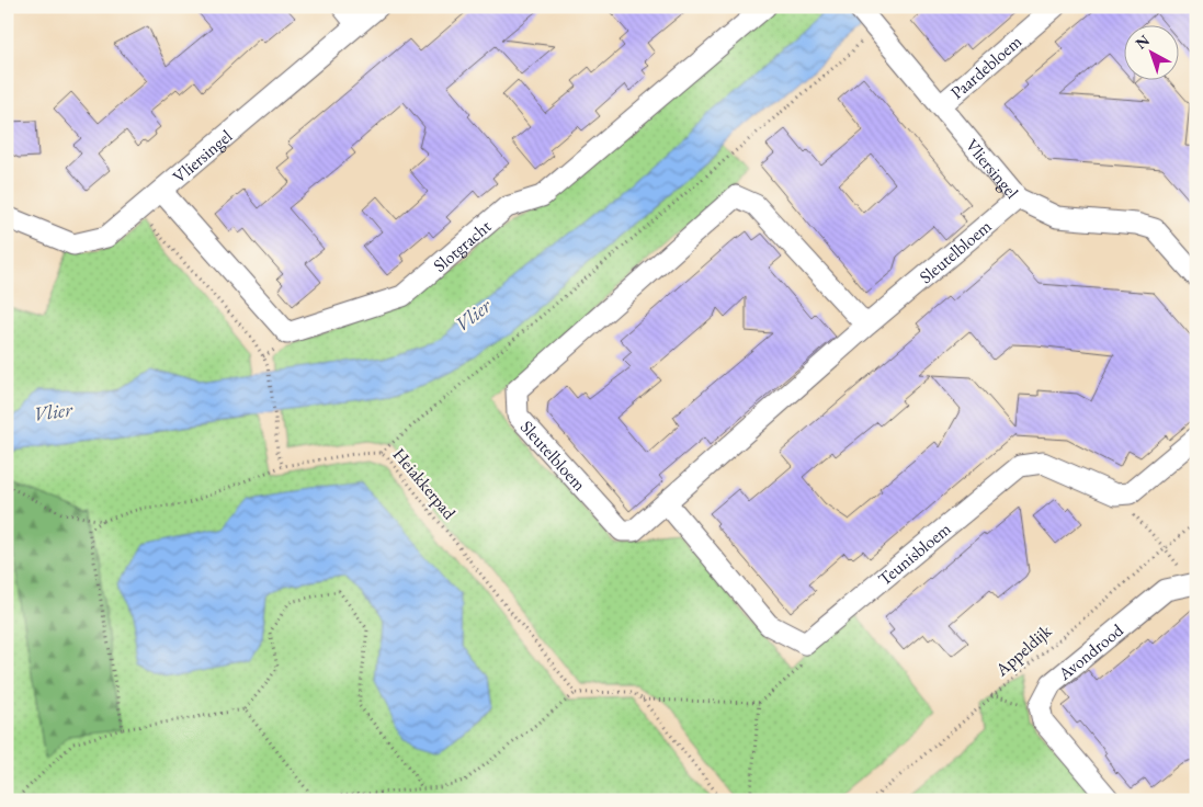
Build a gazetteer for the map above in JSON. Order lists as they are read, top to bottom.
{
  "streets": {
    "street": [
      "Paardebloem",
      "Vliersingel",
      "Slotgracht",
      "Sleutelbloem",
      "Teunisbloem",
      "Avondrood"
    ],
    "path": ["Heiakkerpad", "Appeldijk"]
  },
  "crossings": [
    ["Paardebloem", "Vliersingel"],
    ["Vliersingel", "Slotgracht"],
    ["Vliersingel", "Sleutelbloem"]
  ],
  "water": ["Vlier"],
  "north": "top left"
}
